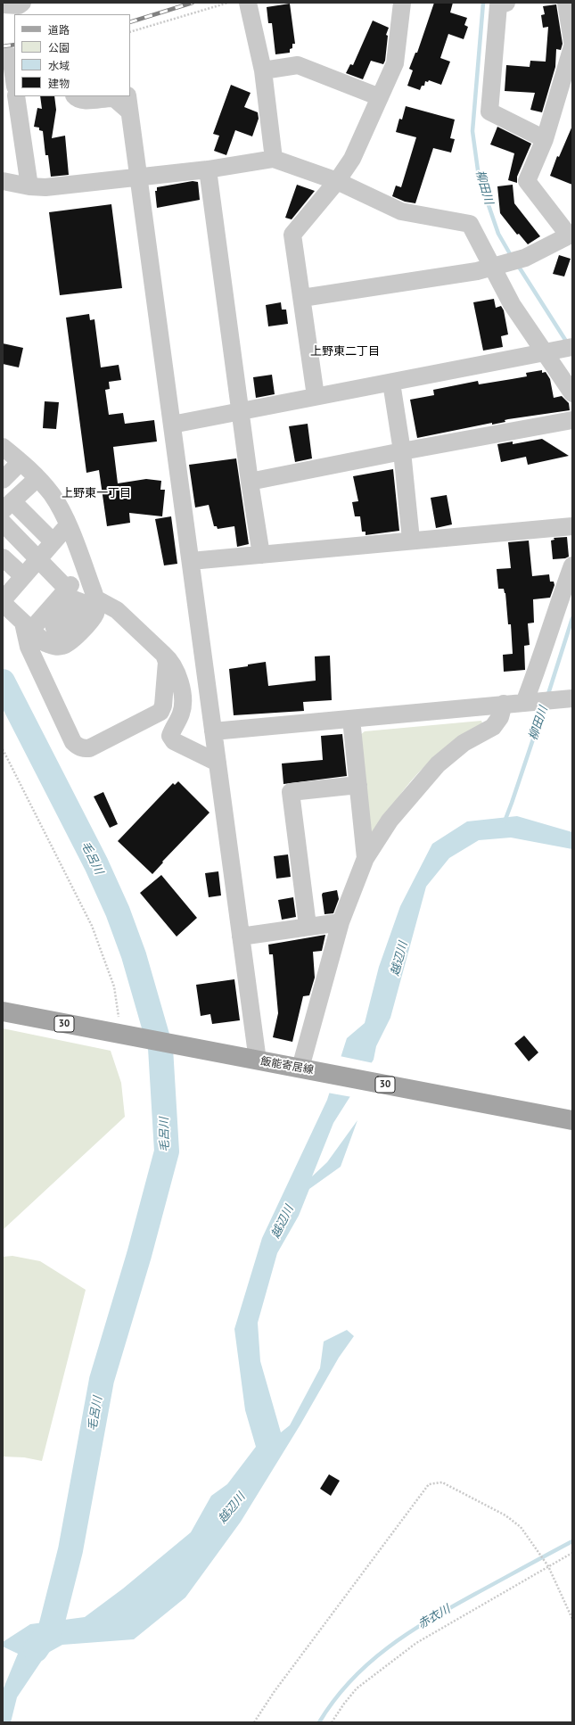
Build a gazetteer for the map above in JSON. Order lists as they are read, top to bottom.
{
  "streets": {
    "main road": ["30", "飯能寄居線"]
  },
  "districts": ["上野東二丁目", "上野東一丁目"],
  "water": [
    "柳田川",
    "毛呂川",
    "越辺川",
    "赤衣川"
  ],
  "legend": [
    "道路",
    "公園",
    "水域",
    "建物"
  ]
}
